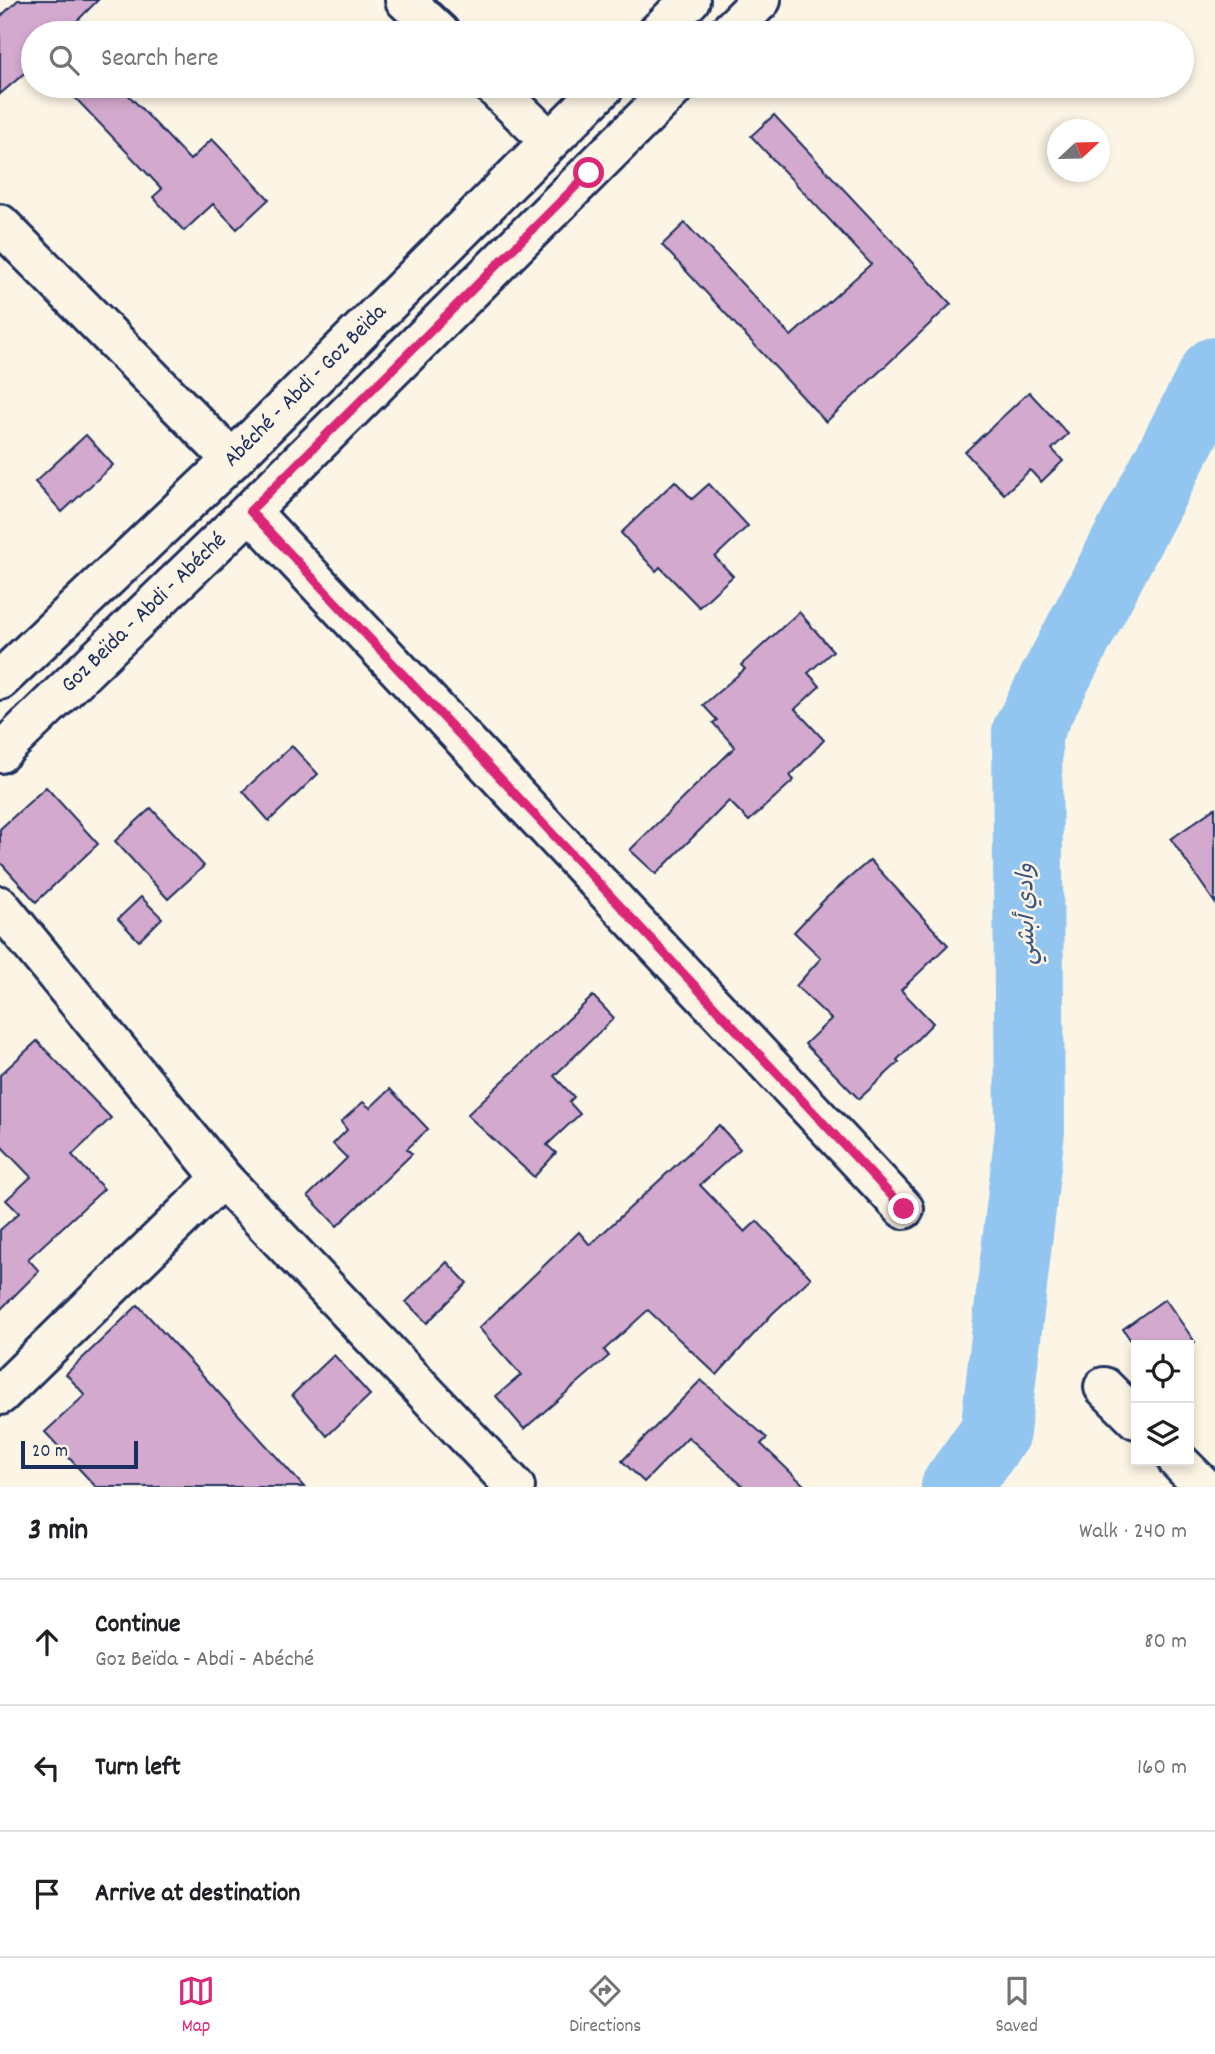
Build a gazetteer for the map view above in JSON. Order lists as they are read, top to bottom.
{
  "streets": {
    "street": ["Abéché - Abdi - Goz Beïda", "Goz Beïda - Abdi - Abéché"]
  },
  "water": ["وادي أبشي"],
  "scale_bar": "20 m",
  "north": "right",
  "page": {
    "search": "Search here",
    "scale": "20 m",
    "heading": ["3 min", "Walk · 240 m"],
    "list": [
      ["Continue", "Goz Beïda - Abdi - Abéché", "80 m"],
      ["Turn left", "160 m"],
      "Arrive at destination"
    ],
    "nav": ["Map", "Directions", "Saved"]
  }
}
